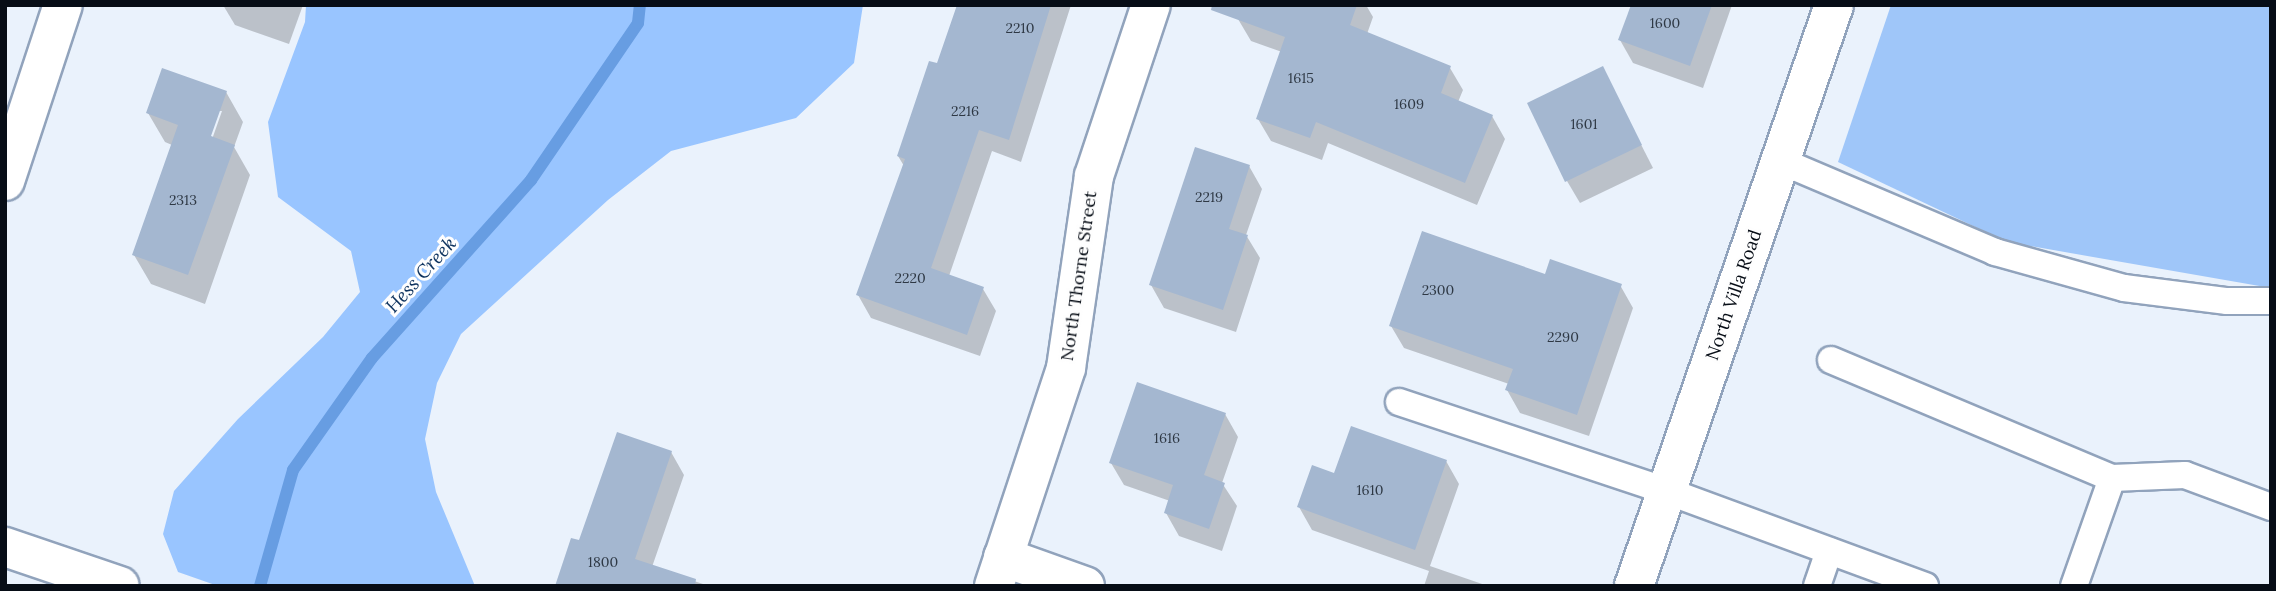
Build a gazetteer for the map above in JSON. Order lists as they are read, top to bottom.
{
  "streets": {
    "street": ["North Thorne Street", "North Villa Road"]
  },
  "water": ["Hess Creek"],
  "house_numbers": [
    "1600",
    "2210",
    "1615",
    "1609",
    "2216",
    "1601",
    "2219",
    "2313",
    "2220",
    "2300",
    "2290",
    "1616",
    "1610",
    "1800"
  ]
}
